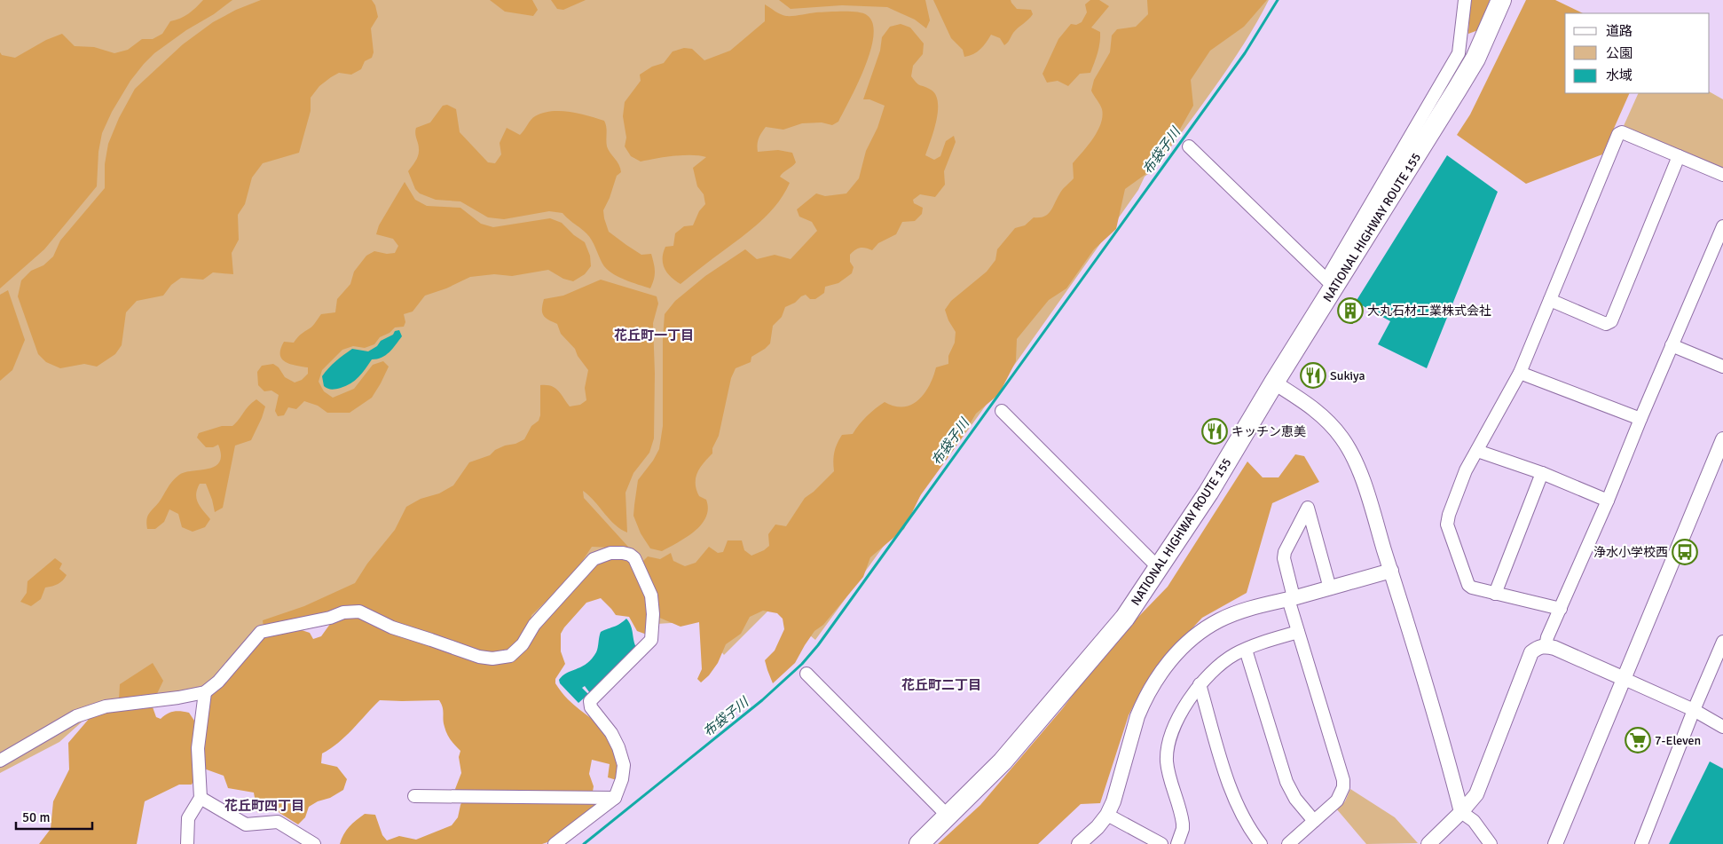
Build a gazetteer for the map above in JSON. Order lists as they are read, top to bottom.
{
  "streets": {
    "highway": ["NATIONAL HIGHWAY ROUTE 155"]
  },
  "districts": ["花丘町一丁目", "花丘町二丁目", "花丘町四丁目"],
  "water": ["布袋子川"],
  "places": {
    "building": ["大丸石材工業株式会社"],
    "restaurant": ["Sukiya", "キッチン恵美"],
    "bus stop": ["浄水小学校西"],
    "supermarket": ["7-Eleven"]
  },
  "legend": ["道路", "公園", "水域"],
  "scale_bar": "50 m"
}
